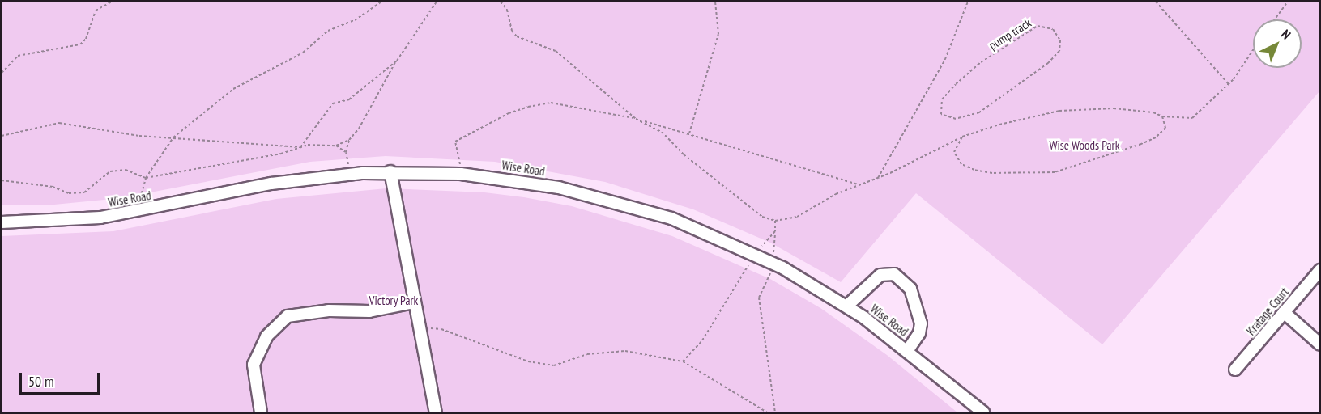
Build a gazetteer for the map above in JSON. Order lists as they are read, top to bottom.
{
  "streets": {
    "street": ["Wise Road", "Kratage Court"],
    "path": ["pump track"]
  },
  "parks": ["Wise Woods Park", "Victory Park"],
  "scale_bar": "50 m",
  "north": "top right"
}
